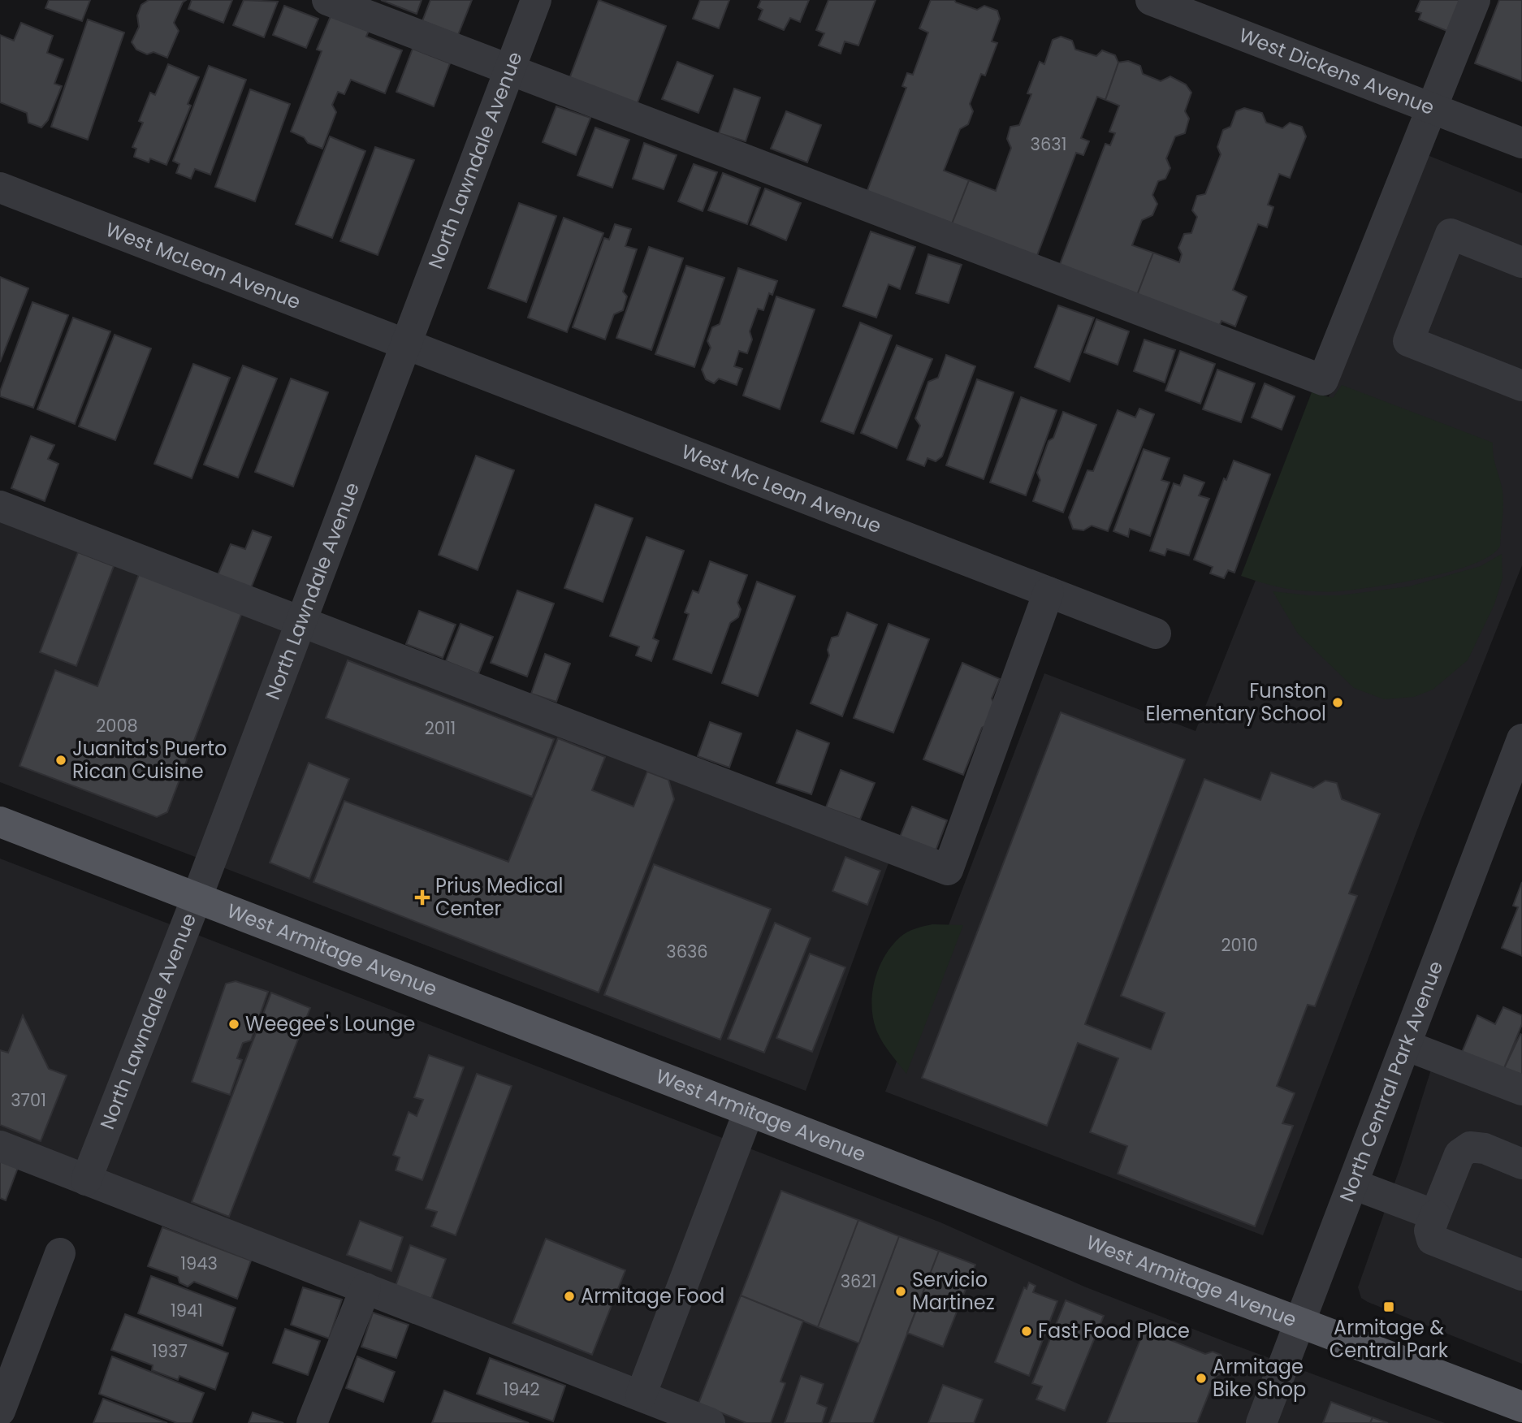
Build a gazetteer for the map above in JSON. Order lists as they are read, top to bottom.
{
  "streets": {
    "main road": ["West Armitage Avenue"],
    "street": [
      "West Dickens Avenue",
      "North Lawndale Avenue",
      "West McLean Avenue",
      "West Mc Lean Avenue",
      "North Central Park Avenue"
    ]
  },
  "crossings": [
    ["North Lawndale Avenue", "West McLean Avenue"],
    ["North Lawndale Avenue", "West Mc Lean Avenue"],
    ["North Lawndale Avenue", "West Armitage Avenue"],
    ["West McLean Avenue", "West Mc Lean Avenue"],
    ["West Armitage Avenue", "North Central Park Avenue"]
  ],
  "places": {
    "other": [
      "Funston Elementary School",
      "Juanita's Puerto Rican Cuisine",
      "Weegee's Lounge",
      "Servicio Martinez",
      "Armitage Food",
      "Fast Food Place",
      "Armitage Bike Shop"
    ],
    "health": ["Prius Medical Center"],
    "transit": ["Armitage & Central Park"]
  },
  "house_numbers": [
    "3631",
    "2008",
    "2011",
    "2010",
    "3636",
    "3701",
    "1943",
    "3621",
    "1941",
    "1937",
    "1942"
  ]
}
